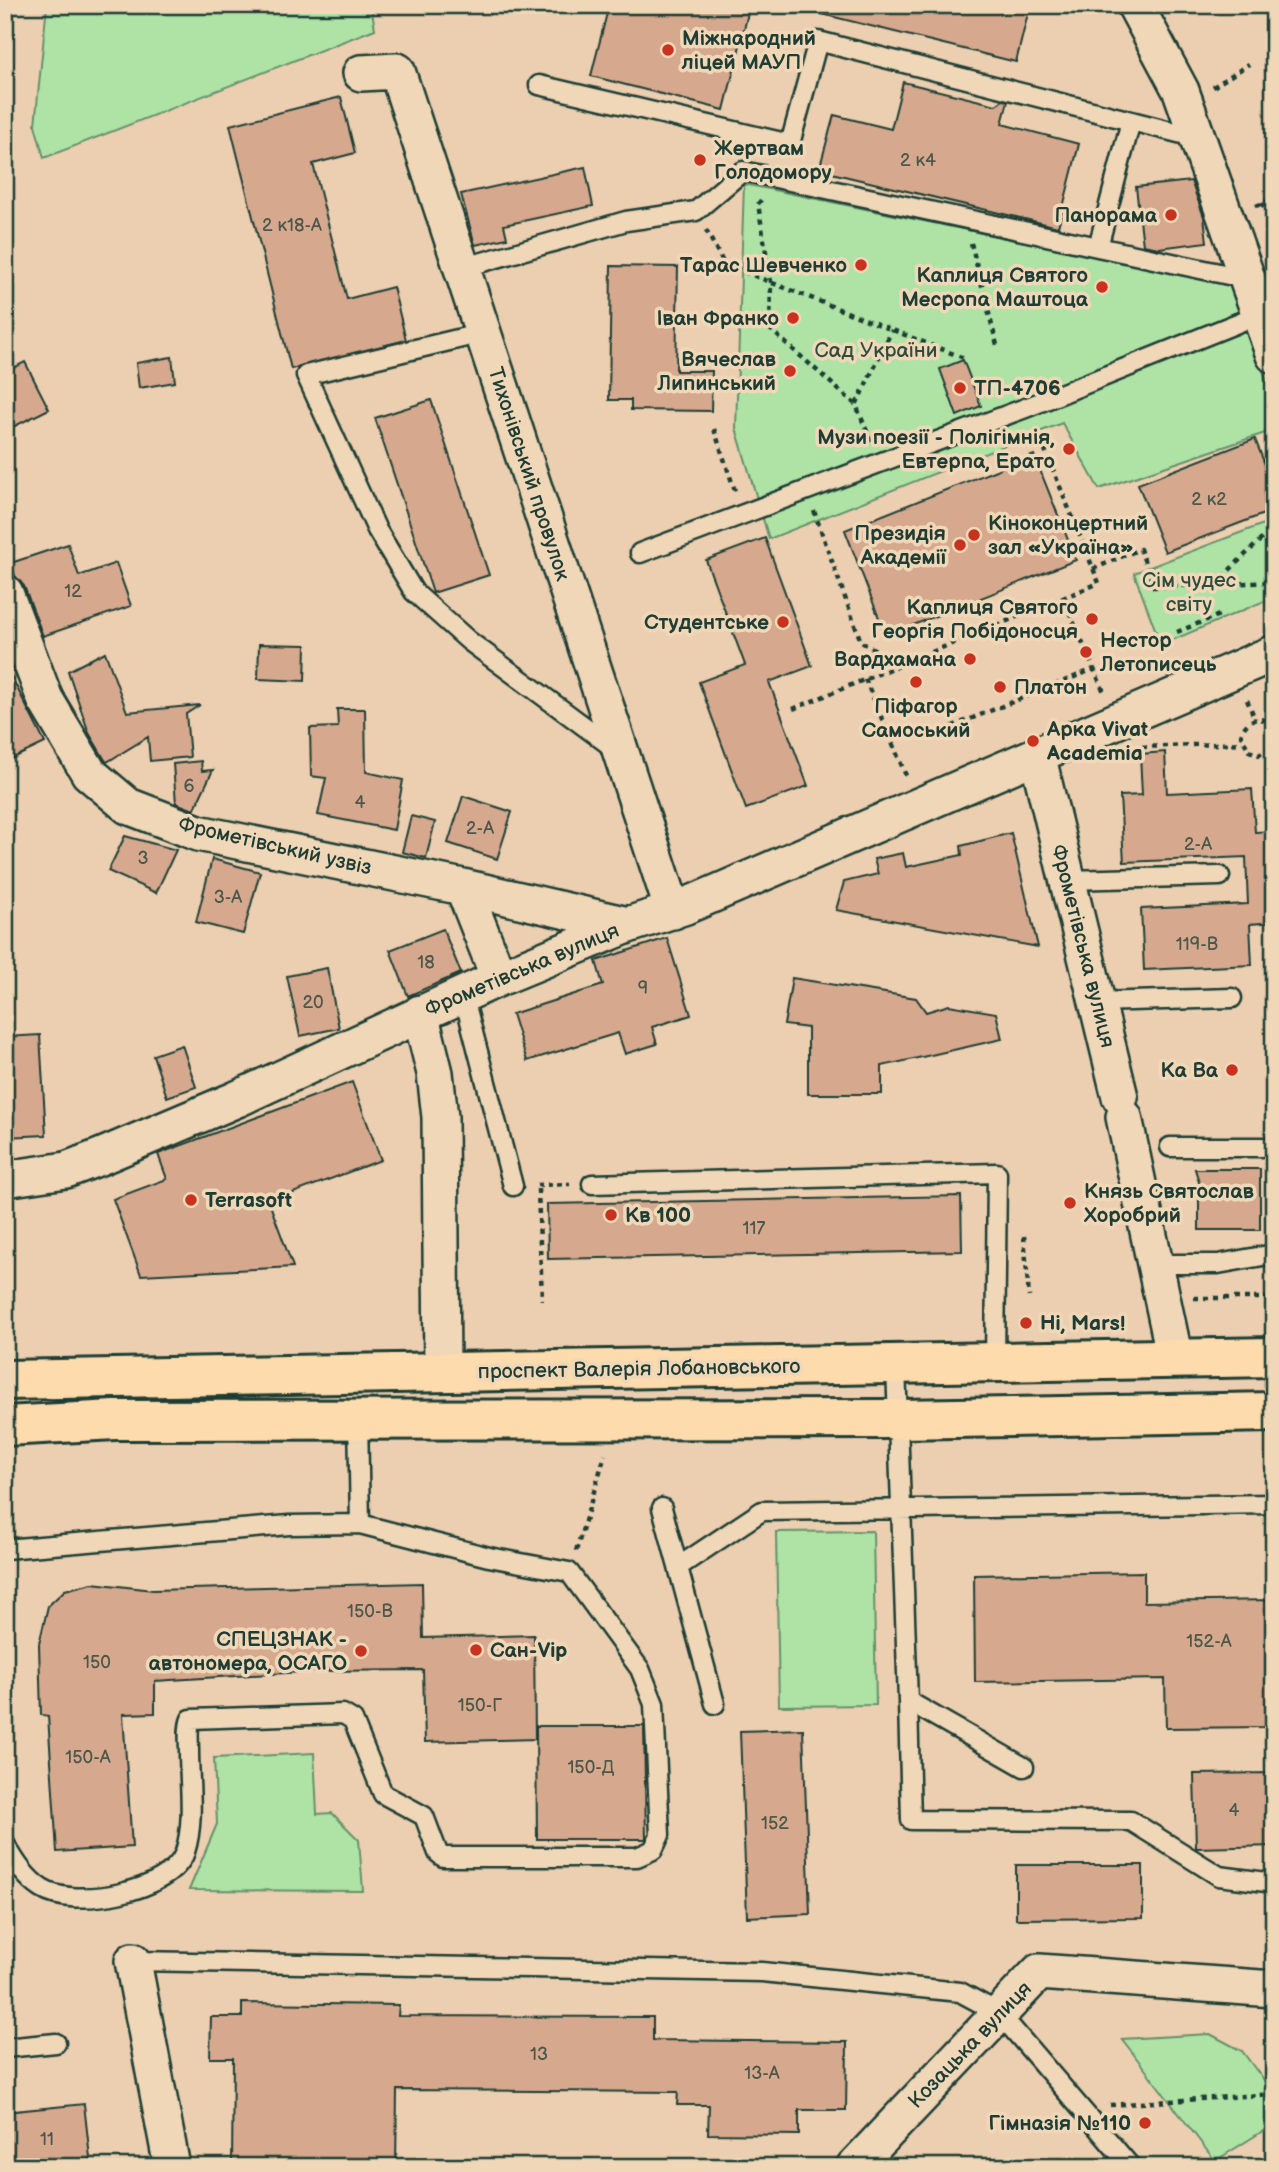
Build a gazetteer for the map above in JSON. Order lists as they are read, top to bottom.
{
  "streets": {
    "main road": ["проспект Валерія Лобановського"],
    "street": [
      "Тихонівський провулок",
      "Фрометівський узвіз",
      "Фрометівська вулиця",
      "Козацька вулиця"
    ]
  },
  "crossings": [
    ["Тихонівський провулок", "Фрометівська вулиця"],
    ["Фрометівський узвіз", "Фрометівська вулиця"],
    ["Фрометівська вулиця", "проспект Валерія Лобановського"]
  ],
  "parks": ["Сад України", "Сім чудес світу"],
  "places": [
    "Міжнародний ліцей МАУП",
    "Жертвам Голодомору",
    "Панорама",
    "Тарас Шевченко",
    "Каплиця Святого Месропа Маштоца",
    "Іван Франко",
    "Вячеслав Липинський",
    "ТП-4706",
    "Музи поезії - Полігімнія, Евтерпа, Ерато",
    "Кіноконцертний зал «Україна»",
    "Президія Академії",
    "Каплиця Святого Георгія Побідоносця",
    "Студентське",
    "Нестор Летописець",
    "Вардхамана",
    "Піфагор Самоський",
    "Платон",
    "Арка Vivat Academia",
    "Ка Ва",
    "Terrasoft",
    "Князь Святослав Хоробрий",
    "Кв 100",
    "Hi, Mars!",
    "Сан-Vip",
    "СПЕЦЗНАК - автономера, ОСАГО",
    "Гімназія №110"
  ],
  "house_numbers": [
    "2 к4",
    "2 к18-А",
    "2 к2",
    "12",
    "6",
    "4",
    "2-А",
    "2-А",
    "3",
    "3-А",
    "119-В",
    "18",
    "9",
    "20",
    "117",
    "150-В",
    "152-А",
    "150",
    "150-Г",
    "150-А",
    "150-Д",
    "4",
    "152",
    "13",
    "13-А",
    "11"
  ]
}
